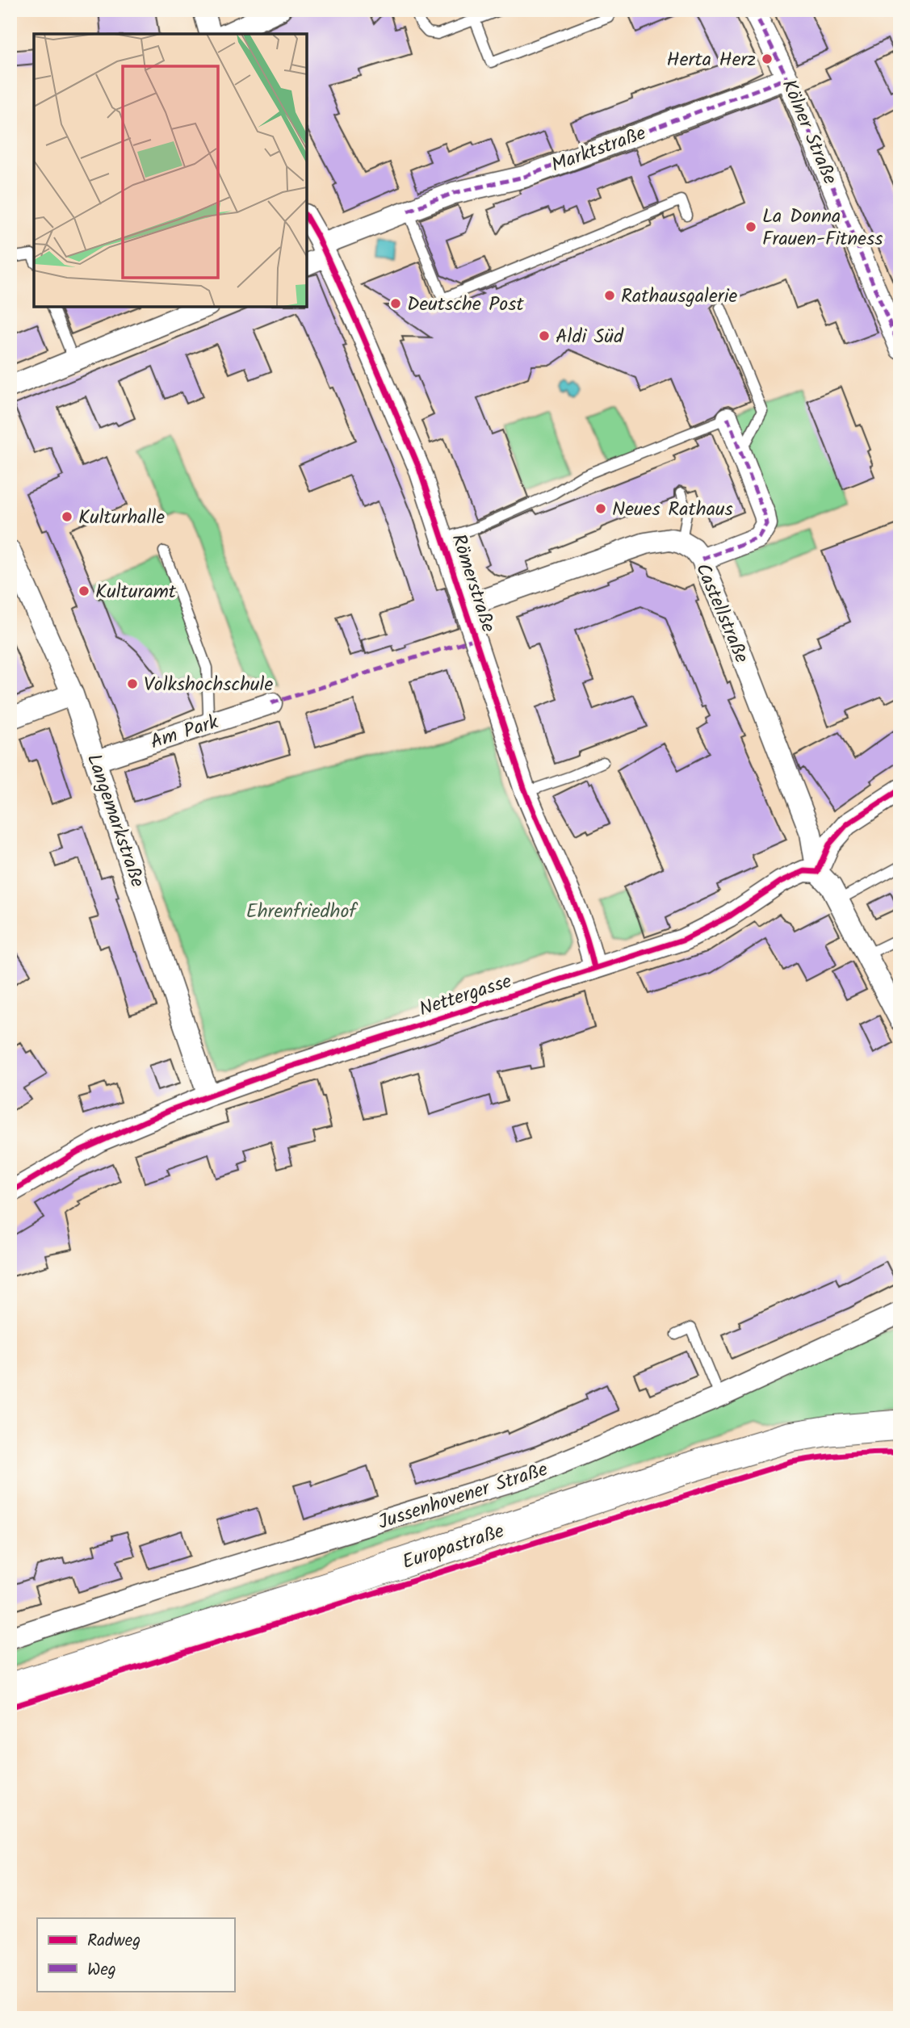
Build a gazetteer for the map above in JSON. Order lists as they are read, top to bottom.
{
  "streets": {
    "main road": ["Europastraße"],
    "street": [
      "Kölner Straße",
      "Marktstraße",
      "Römerstraße",
      "Castellstraße",
      "Am Park",
      "Langemarkstraße",
      "Nettergasse",
      "Jussenhovener Straße"
    ]
  },
  "crossings": [
    ["Kölner Straße", "Marktstraße"],
    ["Marktstraße", "Römerstraße"],
    ["Römerstraße", "Castellstraße"],
    ["Römerstraße", "Nettergasse"],
    ["Castellstraße", "Nettergasse"],
    ["Am Park", "Langemarkstraße"],
    ["Langemarkstraße", "Nettergasse"]
  ],
  "parks": ["Ehrenfriedhof"],
  "places": [
    "Herta Herz",
    "La Donna Frauen-Fitness",
    "Rathausgalerie",
    "Deutsche Post",
    "Aldi Süd",
    "Neues Rathaus",
    "Kulturhalle",
    "Kulturamt",
    "Volkshochschule"
  ],
  "legend": ["Radweg", "Weg"]
}
